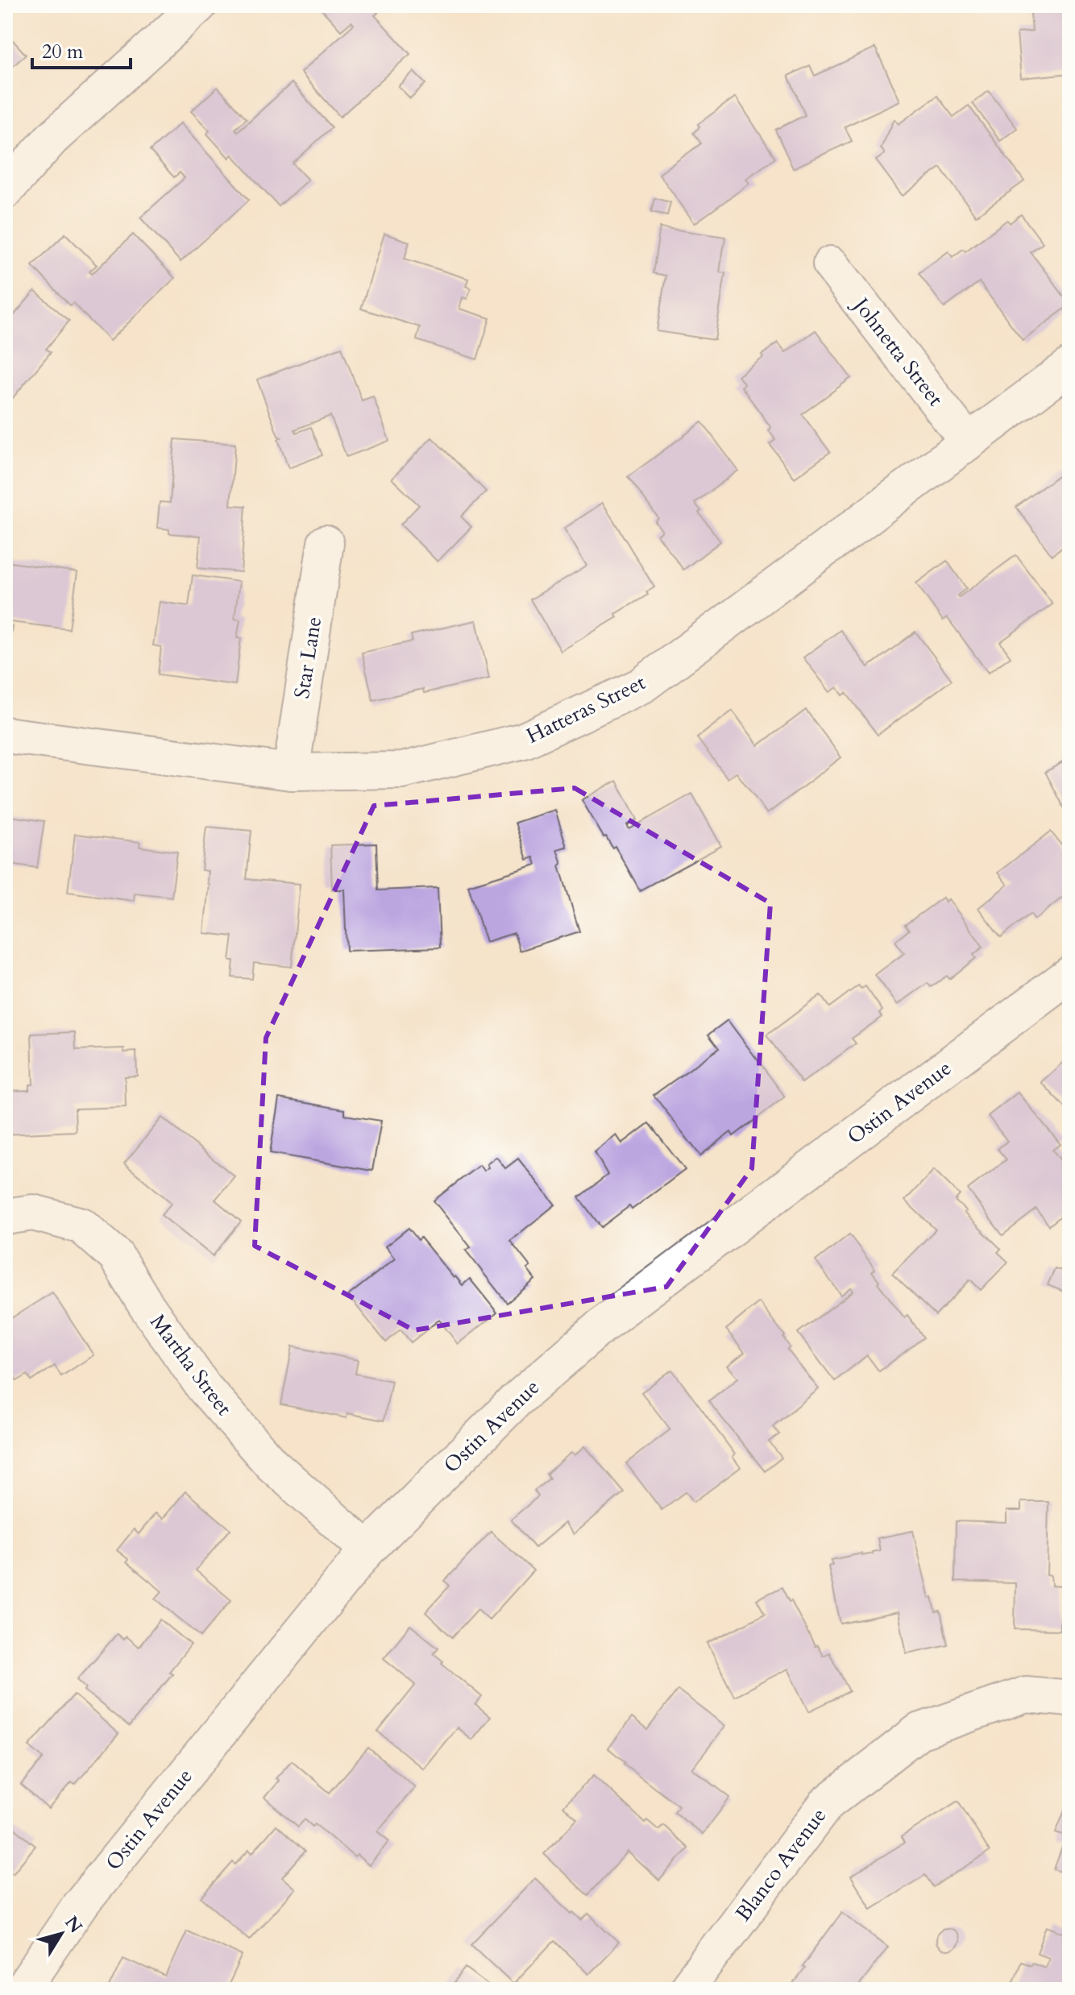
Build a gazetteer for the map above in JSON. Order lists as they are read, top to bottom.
{
  "streets": {
    "street": [
      "Johnetta Street",
      "Star Lane",
      "Hatteras Street",
      "Ostin Avenue",
      "Martha Street",
      "Blanco Avenue"
    ]
  },
  "crossings": [
    ["Johnetta Street", "Hatteras Street"],
    ["Star Lane", "Hatteras Street"],
    ["Ostin Avenue", "Martha Street"]
  ],
  "scale_bar": "20 m",
  "north": "top right"
}
